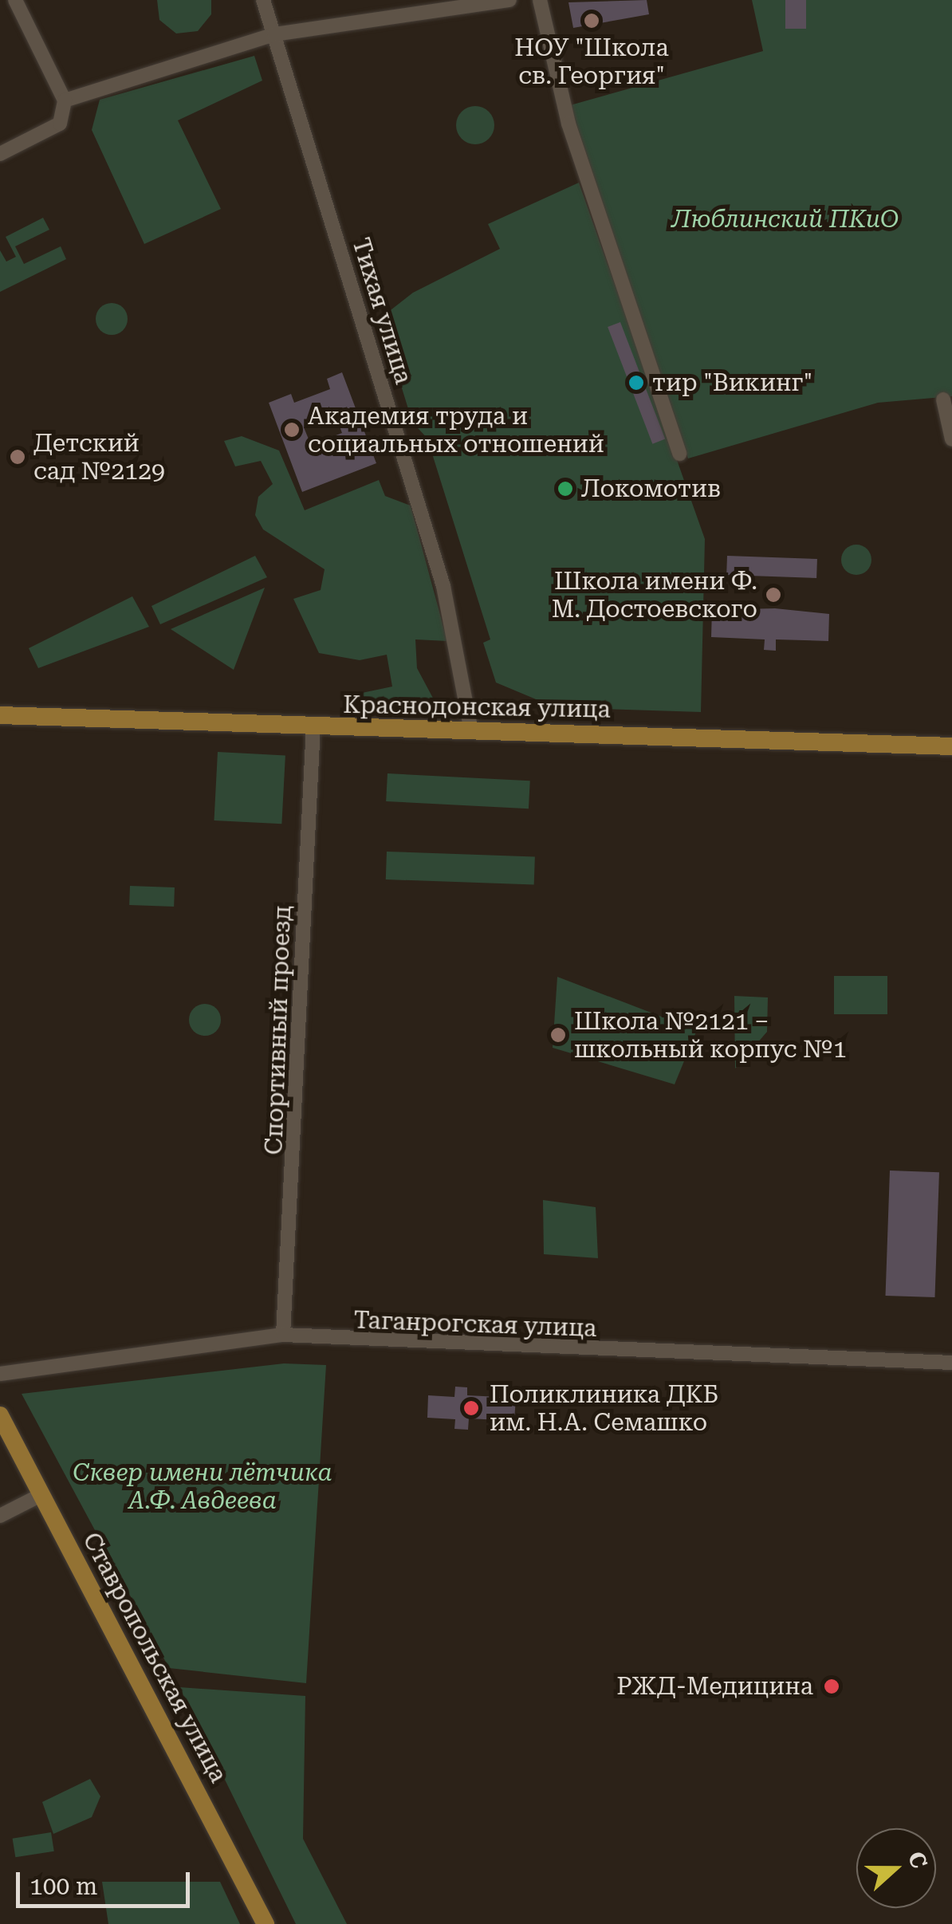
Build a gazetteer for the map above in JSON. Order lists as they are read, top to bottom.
{
  "streets": {
    "main road": ["Краснодонская улица", "Ставропольская улица"],
    "street": ["Тихая улица", "Спортивный проезд", "Таганрогская улица"]
  },
  "crossings": [
    ["Тихая улица", "Краснодонская улица"],
    ["Краснодонская улица", "Спортивный проезд"],
    ["Спортивный проезд", "Таганрогская улица"]
  ],
  "parks": ["Люблинский ПКиО", "Сквер имени лётчика А.Ф. Авдеева"],
  "places": [
    "НОУ \"Школа св. Георгия\"",
    "тир \"Викинг\"",
    "Академия труда и социальных отношений",
    "Детский сад №2129",
    "Локомотив",
    "Школа имени Ф. М. Достоевского",
    "Школа №2121 – школьный корпус №1",
    "Поликлиника ДКБ им. Н.А. Семашко",
    "РЖД-Медицина"
  ],
  "scale_bar": "100 m",
  "north": "right"
}
